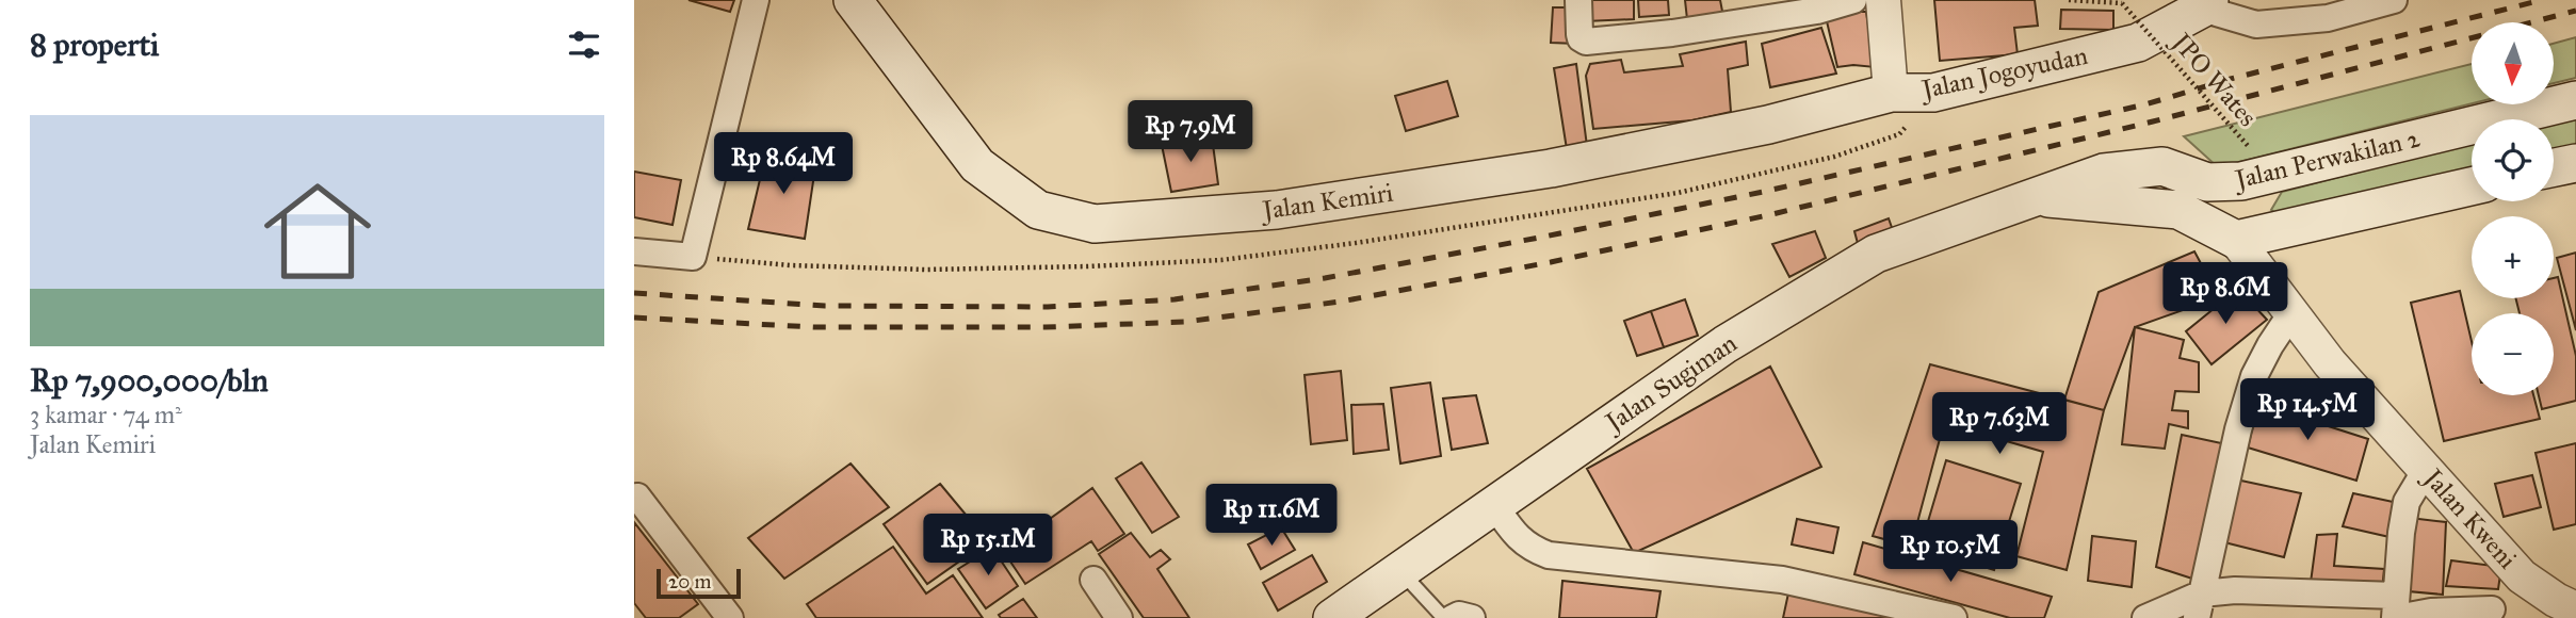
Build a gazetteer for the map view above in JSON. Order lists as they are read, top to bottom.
{
  "streets": {
    "main road": [
      "Jalan Jogoyudan",
      "Jalan Perwakilan 2",
      "Jalan Kemiri",
      "Jalan Sugiman"
    ],
    "street": ["Jalan Kweni"],
    "path": ["JPO Wates"]
  },
  "crossings": [
    ["Jalan Jogoyudan", "Jalan Kemiri"],
    ["Jalan Perwakilan 2", "Jalan Sugiman"]
  ],
  "scale_bar": "20 m",
  "north": "bottom",
  "page": {
    "heading": "8 properti",
    "map_buttons": ["+", "−"],
    "list": [
      {
        "name": "Rp 7,900,000/bln",
        "note": "3 kamar · 74 m² · Jalan Kemiri"
      }
    ],
    "price": [
      "Rp 7.9M",
      "Rp 8.64M",
      "Rp 8.6M",
      "Rp 14.5M",
      "Rp 7.63M",
      "Rp 11.6M",
      "Rp 15.1M",
      "Rp 10.5M"
    ],
    "scale": "20 m"
  }
}
